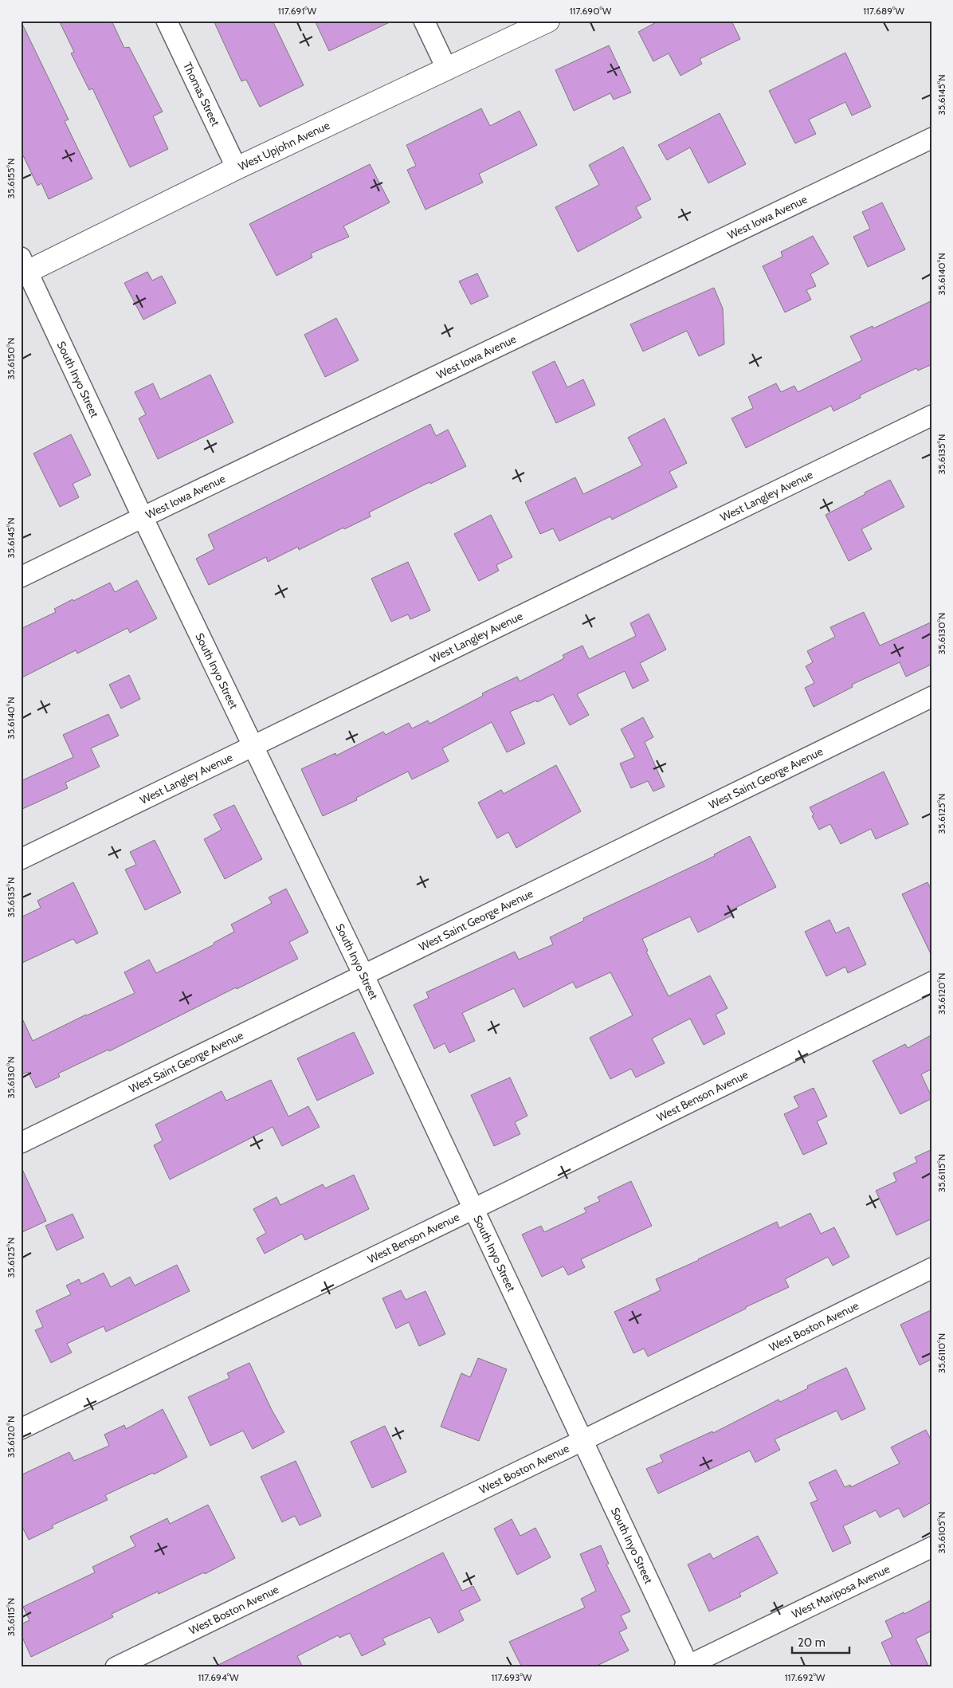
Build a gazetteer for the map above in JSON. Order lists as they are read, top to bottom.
{
  "streets": {
    "street": [
      "Thomas Street",
      "West Upjohn Avenue",
      "West Iowa Avenue",
      "South Inyo Street",
      "West Langley Avenue",
      "West Saint George Avenue",
      "West Benson Avenue",
      "West Boston Avenue",
      "West Mariposa Avenue"
    ]
  },
  "crossings": [
    ["Thomas Street", "West Upjohn Avenue"],
    ["West Upjohn Avenue", "South Inyo Street"],
    ["West Iowa Avenue", "South Inyo Street"],
    ["South Inyo Street", "West Langley Avenue"],
    ["South Inyo Street", "West Saint George Avenue"],
    ["South Inyo Street", "West Benson Avenue"],
    ["South Inyo Street", "West Boston Avenue"],
    ["South Inyo Street", "West Mariposa Avenue"]
  ],
  "scale_bar": "20 m",
  "coordinates": [
    "117.691°W",
    "117.690°W",
    "117.689°W",
    "35.6145°N",
    "35.6155°N",
    "35.6140°N",
    "35.6150°N",
    "35.6135°N",
    "35.6130°N",
    "35.6125°N",
    "35.6120°N",
    "35.6115°N",
    "35.6110°N",
    "35.6105°N",
    "117.694°W",
    "117.693°W",
    "117.692°W"
  ]
}
